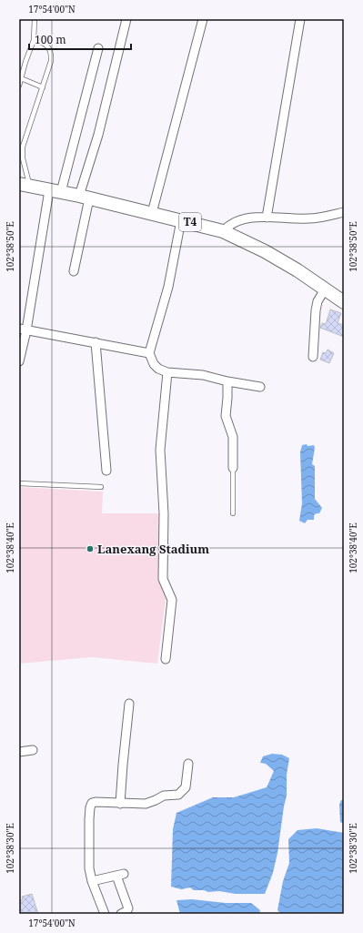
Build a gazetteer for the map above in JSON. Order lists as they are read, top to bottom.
{
  "streets": {
    "main road": ["T4"]
  },
  "places": ["Lanexang Stadium"],
  "scale_bar": "100 m",
  "coordinates": [
    "17°54'00\"N",
    "102°38'50\"E",
    "102°38'40\"E",
    "102°38'30\"E"
  ]
}
